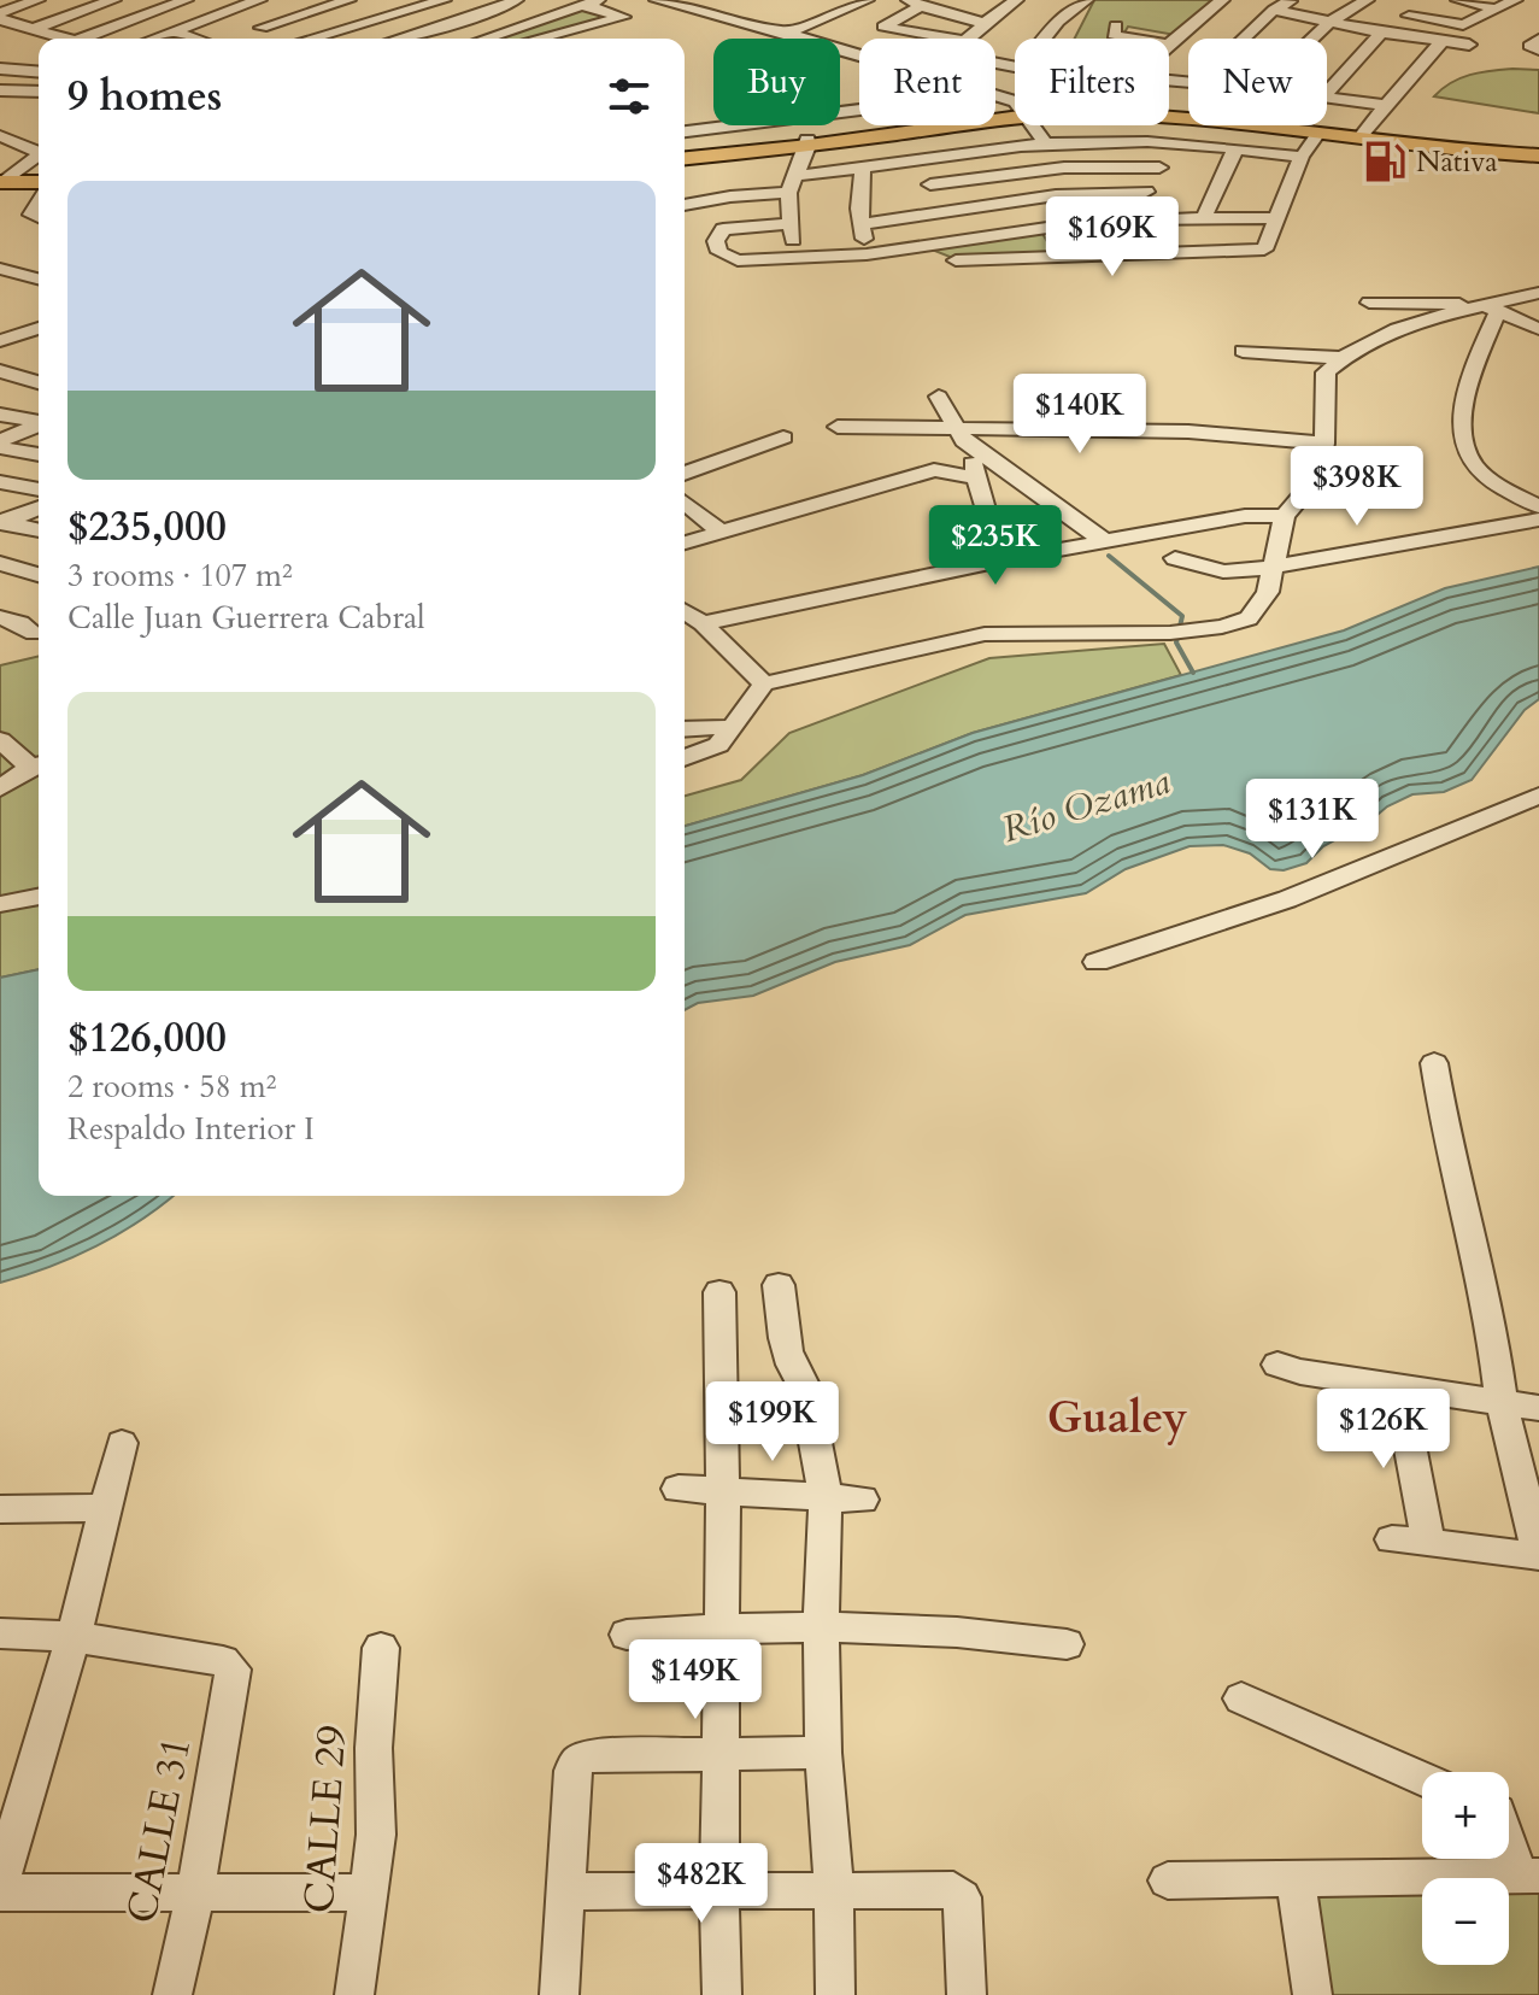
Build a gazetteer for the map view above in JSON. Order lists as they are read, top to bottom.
{
  "streets": {
    "street": ["CALLE 29", "CALLE 31"]
  },
  "districts": ["Gualey"],
  "water": ["Río Ozama"],
  "places": {
    "fuel station": ["Nativa"]
  },
  "page": {
    "chip": [
      "Buy",
      "Rent",
      "Filters",
      "New"
    ],
    "heading": "9 homes",
    "list": [
      {
        "name": "$235,000",
        "note": "3 rooms · 107 m² · Calle Juan Guerrera Cabral"
      },
      {
        "name": "$126,000",
        "note": "2 rooms · 58 m² · Respaldo Interior I"
      }
    ],
    "price": [
      "$169K",
      "$140K",
      "$398K",
      "$235K",
      "$131K",
      "$199K",
      "$126K",
      "$149K",
      "$482K"
    ],
    "map_buttons": ["+", "−"]
  }
}
